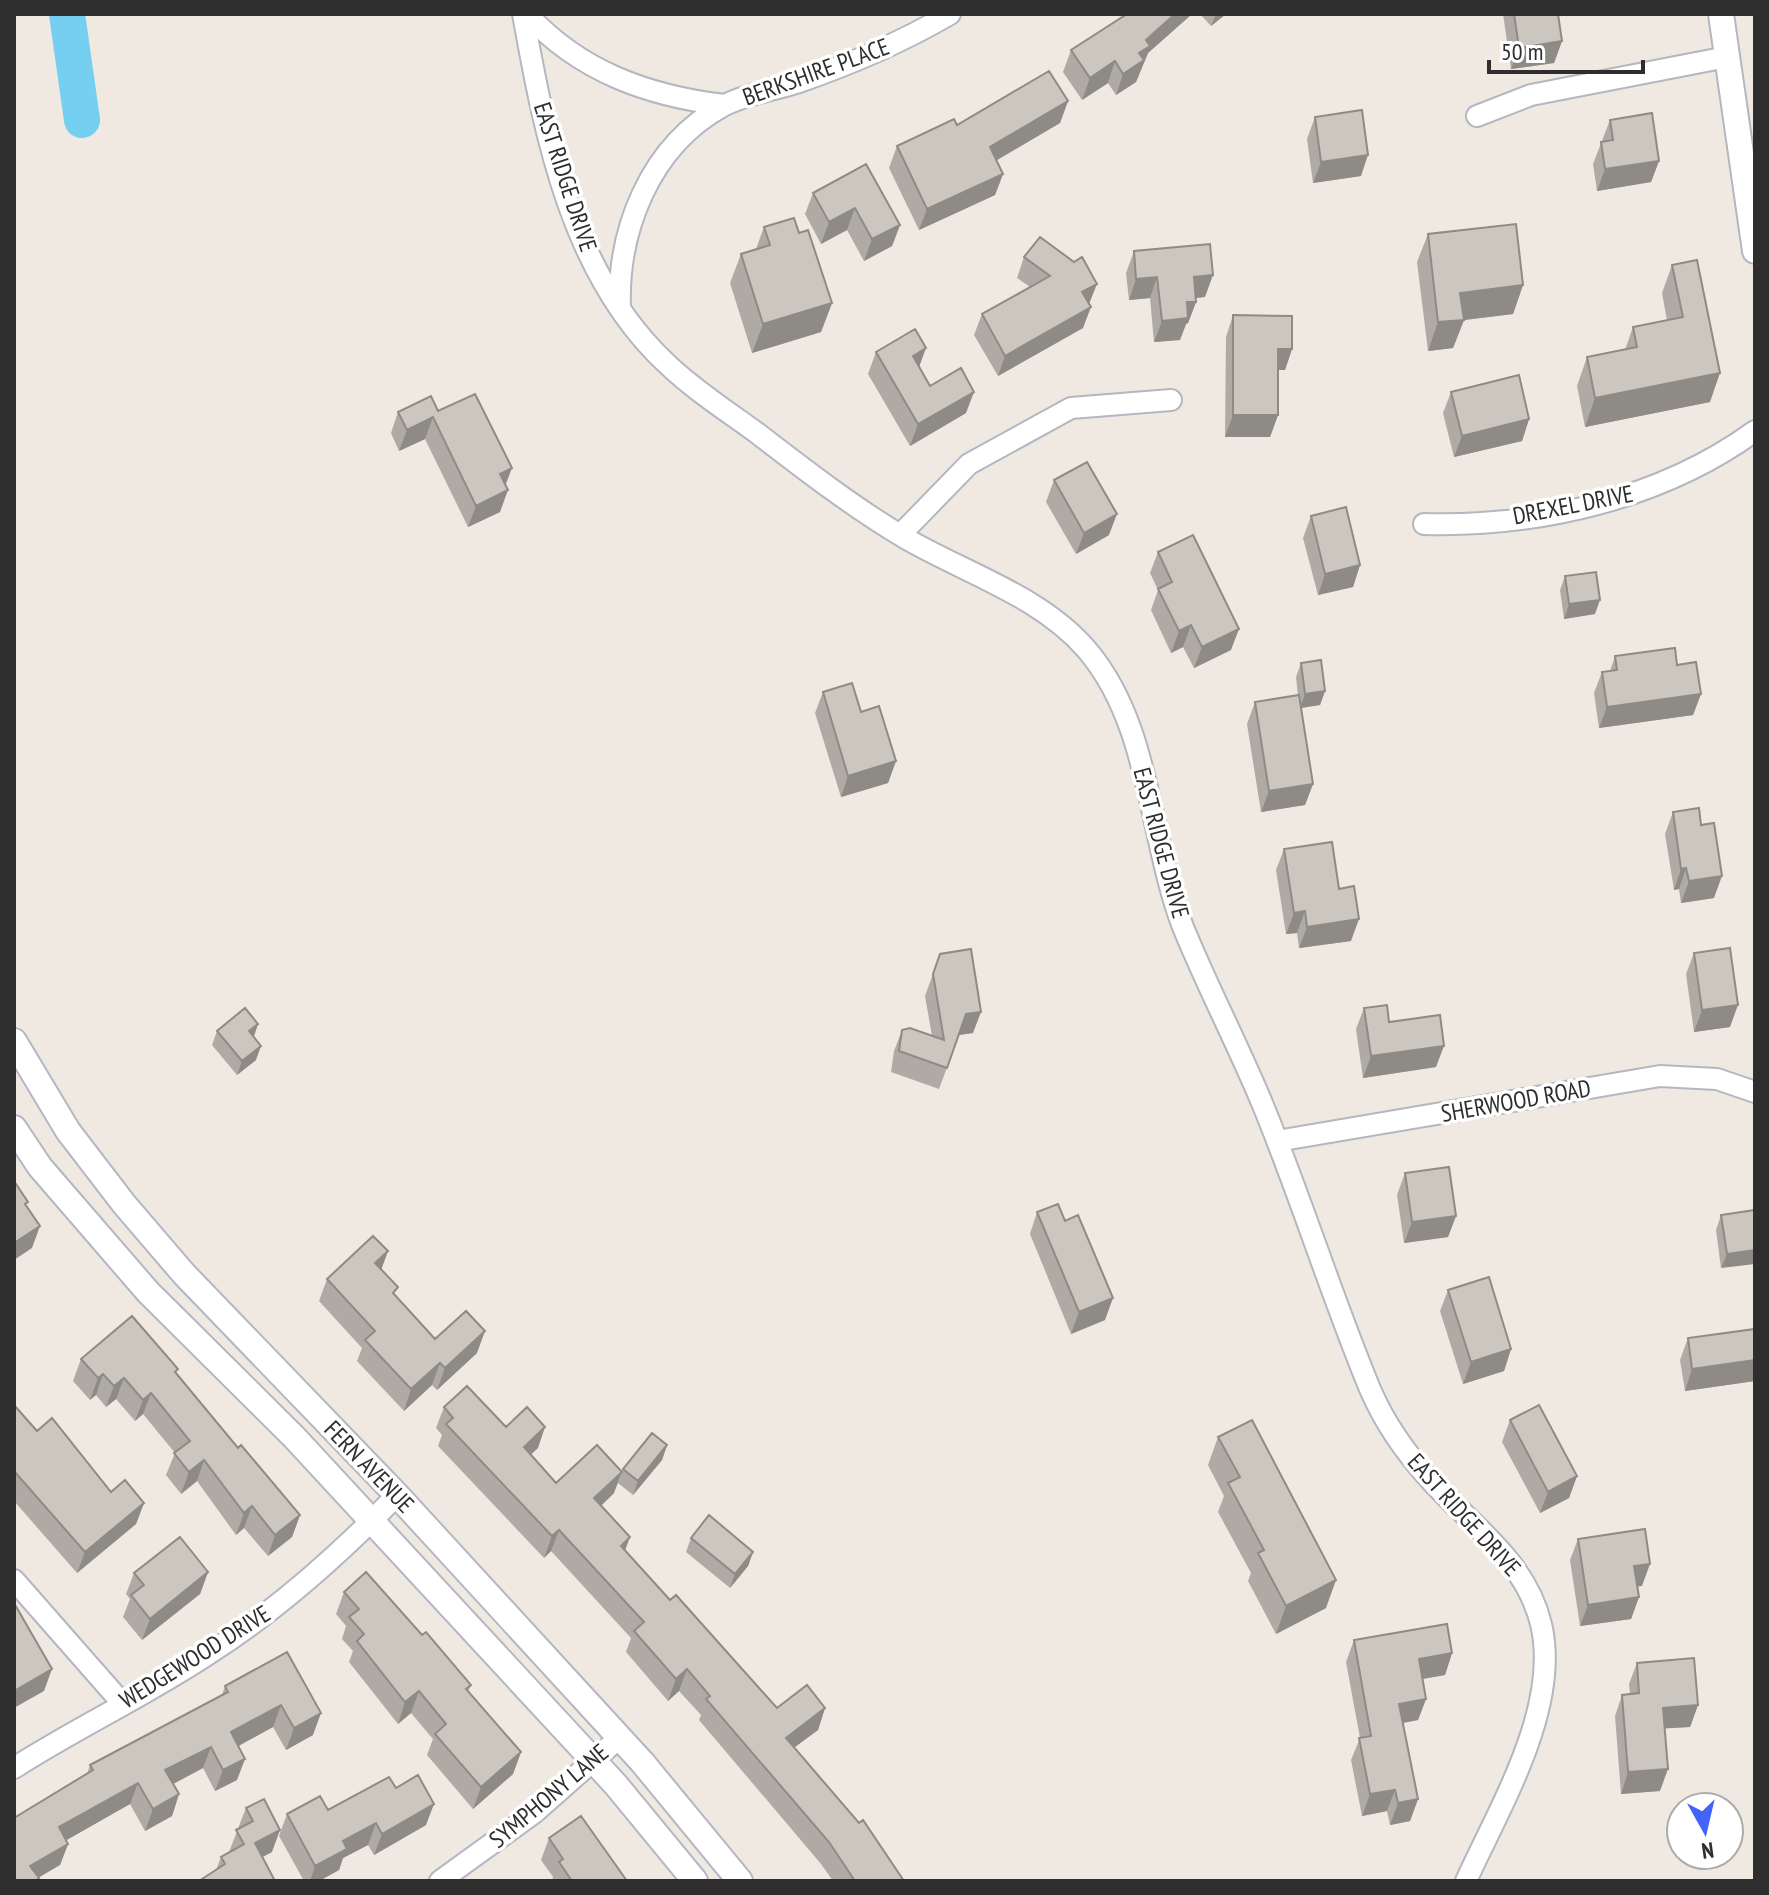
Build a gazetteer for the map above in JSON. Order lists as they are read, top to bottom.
{
  "streets": {
    "street": [
      "BERKSHIRE PLACE",
      "EAST RIDGE DRIVE",
      "DREXEL DRIVE",
      "SHERWOOD ROAD",
      "FERN AVENUE",
      "WEDGEWOOD DRIVE",
      "SYMPHONY LANE"
    ]
  },
  "crossings": [
    ["BERKSHIRE PLACE", "EAST RIDGE DRIVE"],
    ["EAST RIDGE DRIVE", "SHERWOOD ROAD"],
    ["FERN AVENUE", "WEDGEWOOD DRIVE"],
    ["FERN AVENUE", "SYMPHONY LANE"]
  ],
  "scale_bar": "50 m",
  "north": "bottom"
}
